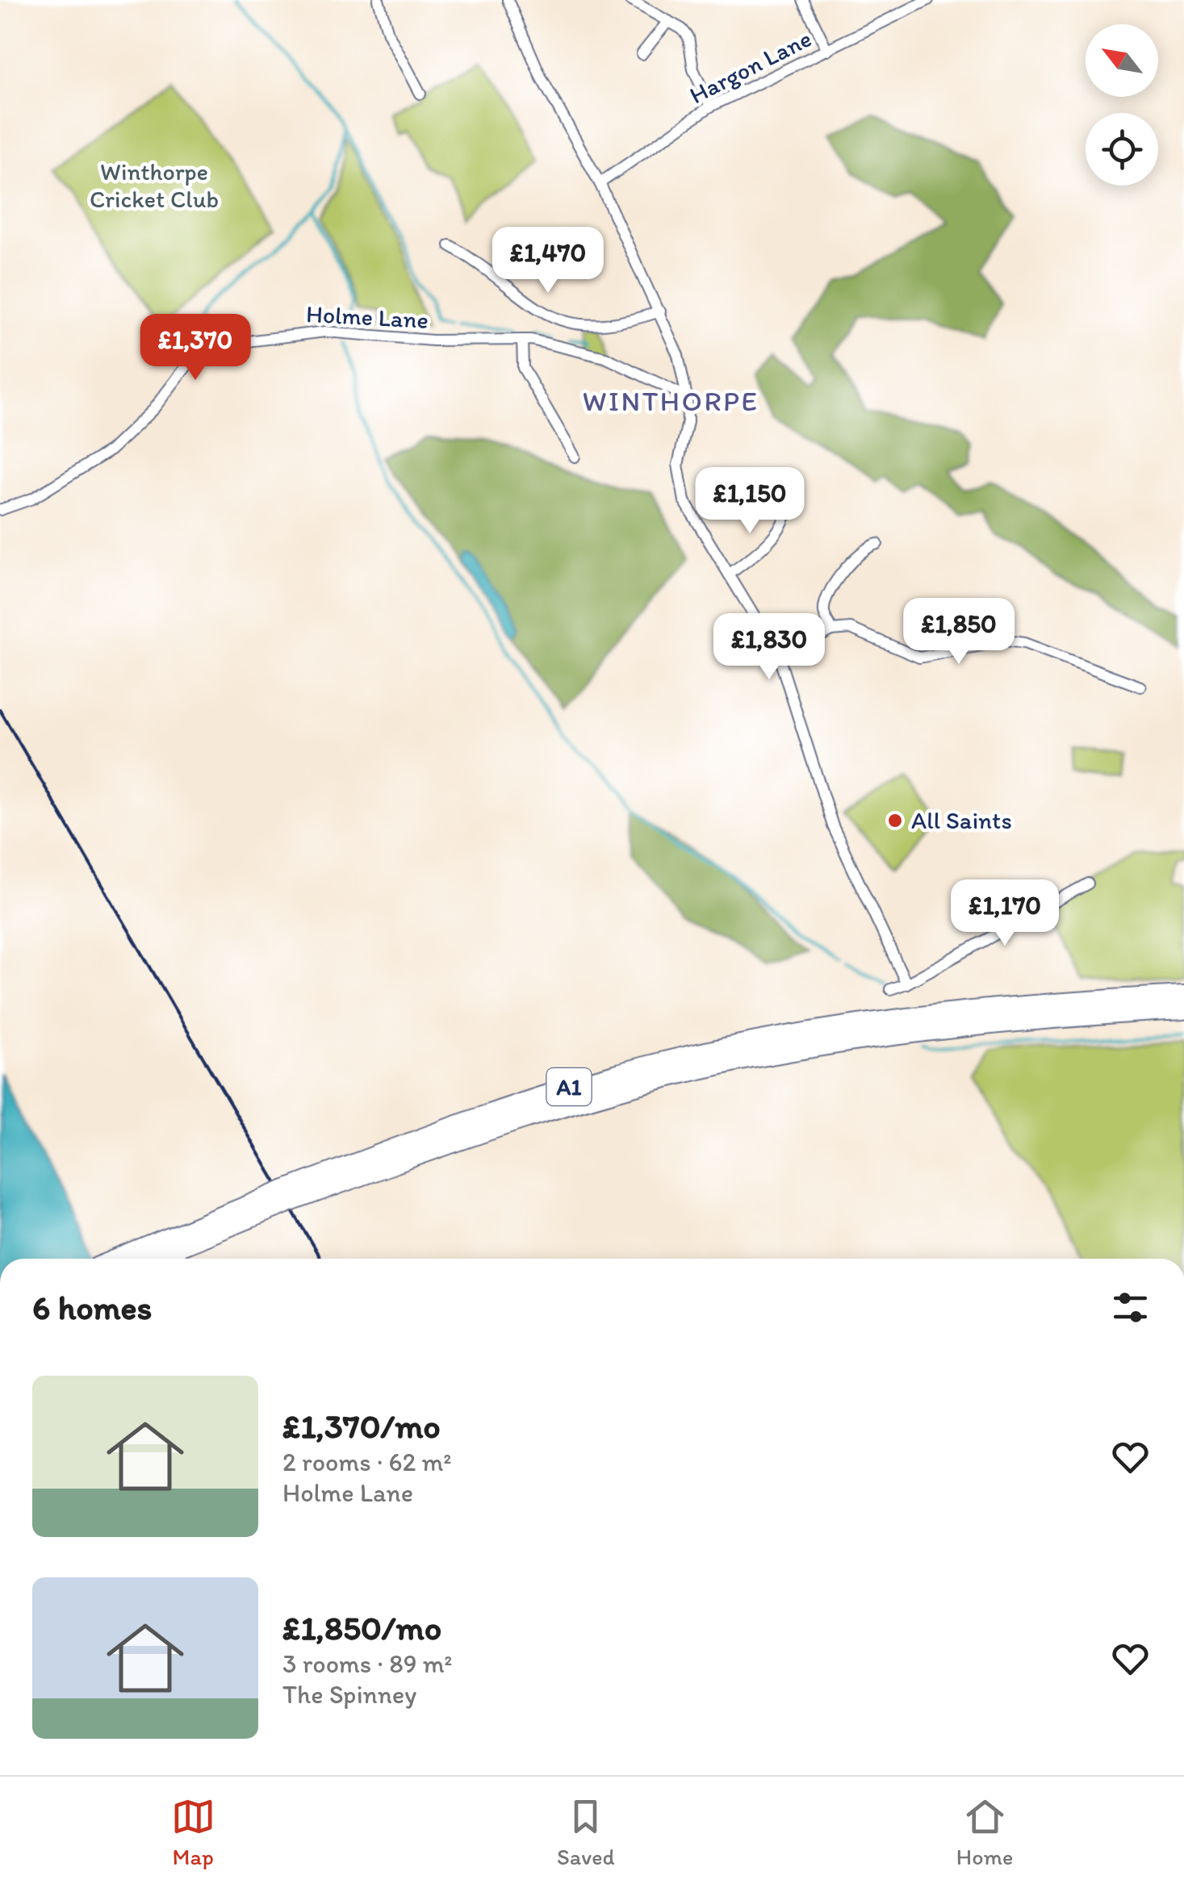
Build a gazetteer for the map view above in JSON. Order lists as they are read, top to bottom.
{
  "streets": {
    "highway": ["A1"],
    "street": ["Hargon Lane", "Holme Lane"]
  },
  "districts": ["WINTHORPE"],
  "parks": ["Winthorpe Cricket Club"],
  "places": ["All Saints"],
  "north": "top left",
  "page": {
    "price": [
      "£1,470",
      "£1,370",
      "£1,150",
      "£1,850",
      "£1,830",
      "£1,170"
    ],
    "heading": "6 homes",
    "list": [
      {
        "name": "£1,370/mo",
        "note": "2 rooms · 62 m² · Holme Lane"
      },
      {
        "name": "£1,850/mo",
        "note": "3 rooms · 89 m² · The Spinney"
      }
    ],
    "tabs": ["Map", "Saved", "Home"]
  }
}
